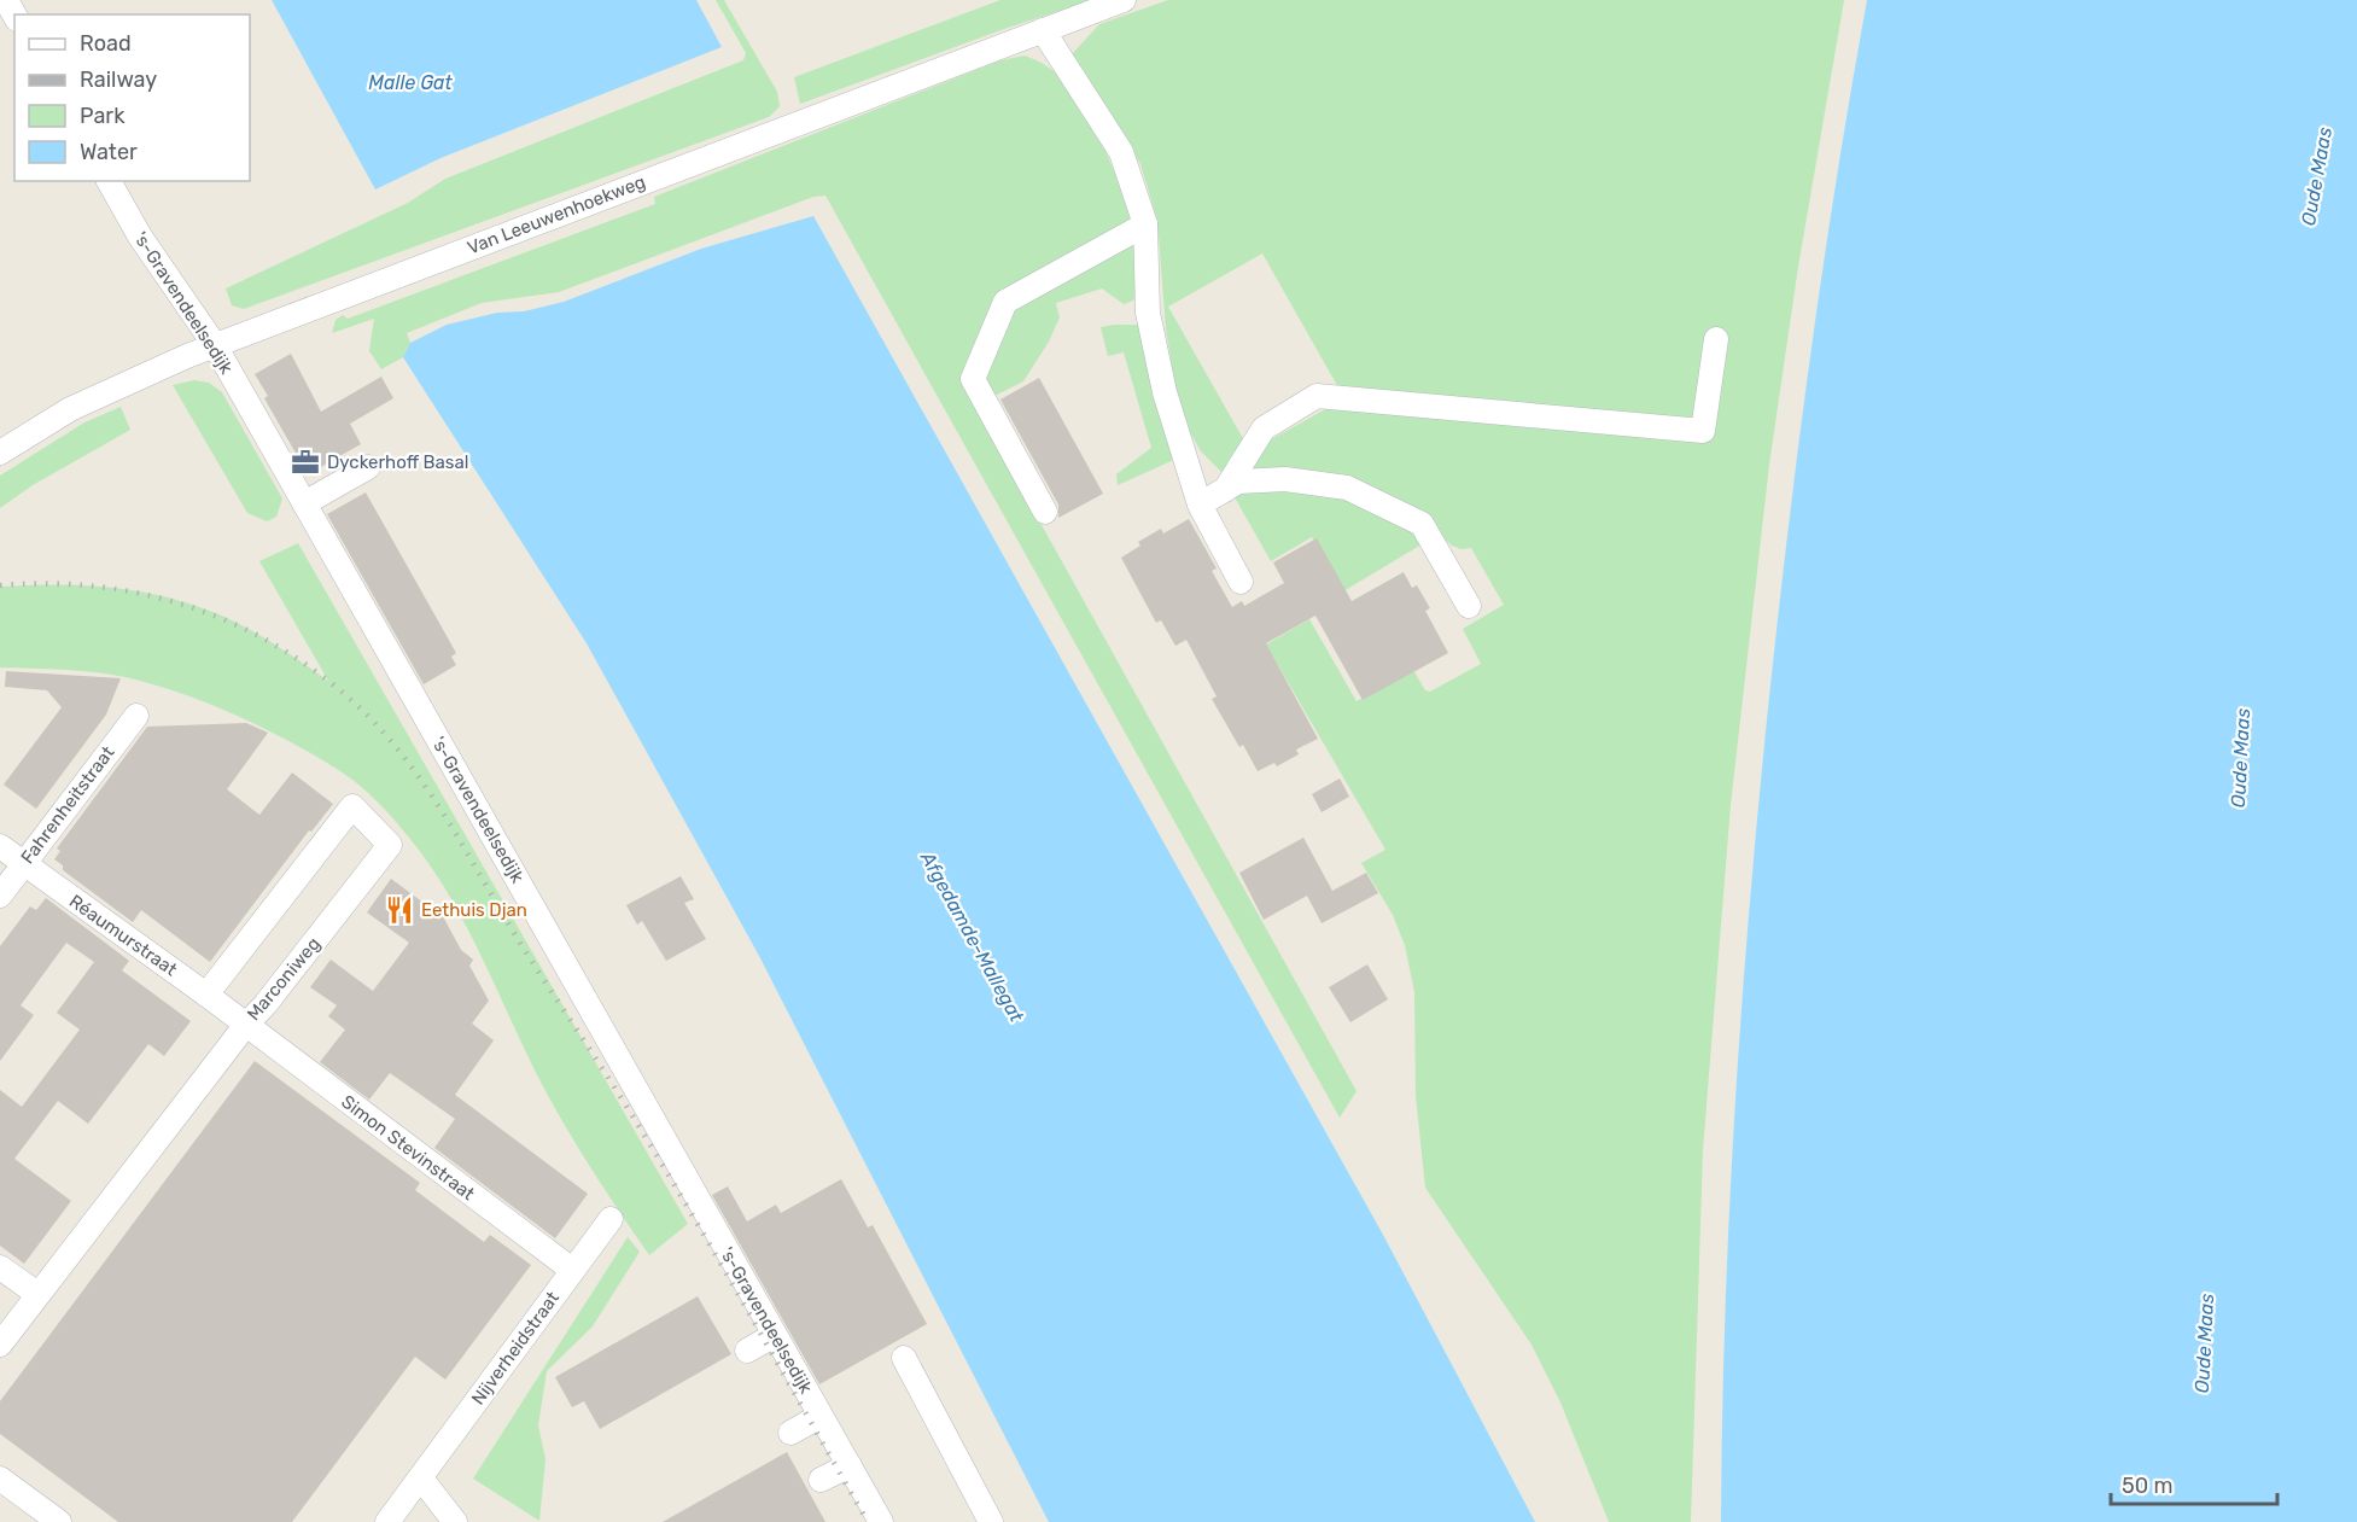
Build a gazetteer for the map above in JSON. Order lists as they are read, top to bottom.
{
  "streets": {
    "street": [
      "Van Leeuwenhoekweg",
      "'s-Gravendeelsedijk",
      "Fahrenheitstraat",
      "Réaumurstraat",
      "Marconiweg",
      "Simon Stevinstraat",
      "Nijverheidstraat"
    ]
  },
  "crossings": [
    ["Van Leeuwenhoekweg", "'s-Gravendeelsedijk"],
    ["Fahrenheitstraat", "Réaumurstraat"],
    ["Réaumurstraat", "Marconiweg"],
    ["Réaumurstraat", "Simon Stevinstraat"],
    ["Marconiweg", "Simon Stevinstraat"],
    ["Simon Stevinstraat", "Nijverheidstraat"]
  ],
  "water": ["Malle Gat", "Oude Maas", "Afgedamde-Mallegat"],
  "places": {
    "office": ["Dyckerhoff Basal"],
    "restaurant": ["Eethuis Djan"]
  },
  "legend": [
    "Road",
    "Railway",
    "Park",
    "Water"
  ],
  "scale_bar": "50 m"
}
